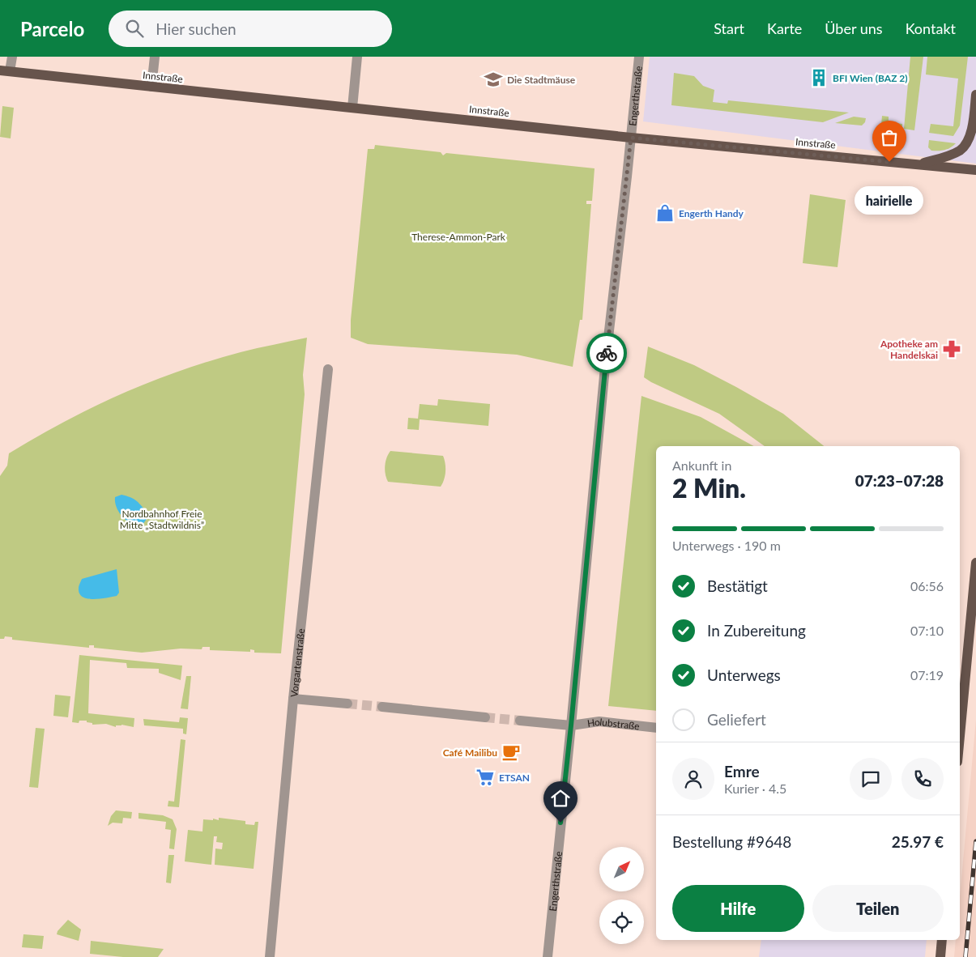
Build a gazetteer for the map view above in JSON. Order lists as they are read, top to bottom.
{
  "streets": {
    "main road": ["Innstraße"],
    "street": ["Engerthstraße", "Vorgartenstraße", "Holubstraße"]
  },
  "crossings": [
    ["Innstraße", "Engerthstraße"],
    ["Engerthstraße", "Holubstraße"]
  ],
  "parks": ["Therese-Ammon-Park", "Nordbahnhof Freie Mitte „Stadtwildnis”"],
  "places": {
    "building": ["BFI Wien (BAZ 2)"],
    "school or university": ["Die Stadtmäuse"],
    "other": ["hairielle"],
    "shop": ["Engerth Handy"],
    "pharmacy": ["Apotheke am Handelskai"],
    "cafe": ["Café Mailibu"],
    "supermarket": ["ETSAN"]
  },
  "north": "top right",
  "page": {
    "header": "Parcelo",
    "search": "Hier suchen",
    "nav": [
      "Start",
      "Karte",
      "Über uns",
      "Kontakt"
    ],
    "bubble": "hairielle",
    "heading": ["2 Min.", "Ankunft in", "07:23–07:28"],
    "panel": [
      "Emre",
      "Kurier · 4.5",
      "Bestellung #9648",
      "25.97 €"
    ],
    "bar": "Unterwegs · 190 m",
    "list": [
      ["Bestätigt", "06:56"],
      ["In Zubereitung", "07:10"],
      ["Unterwegs", "07:19"],
      "Geliefert"
    ],
    "buttons": ["Hilfe", "Teilen"]
  }
}
